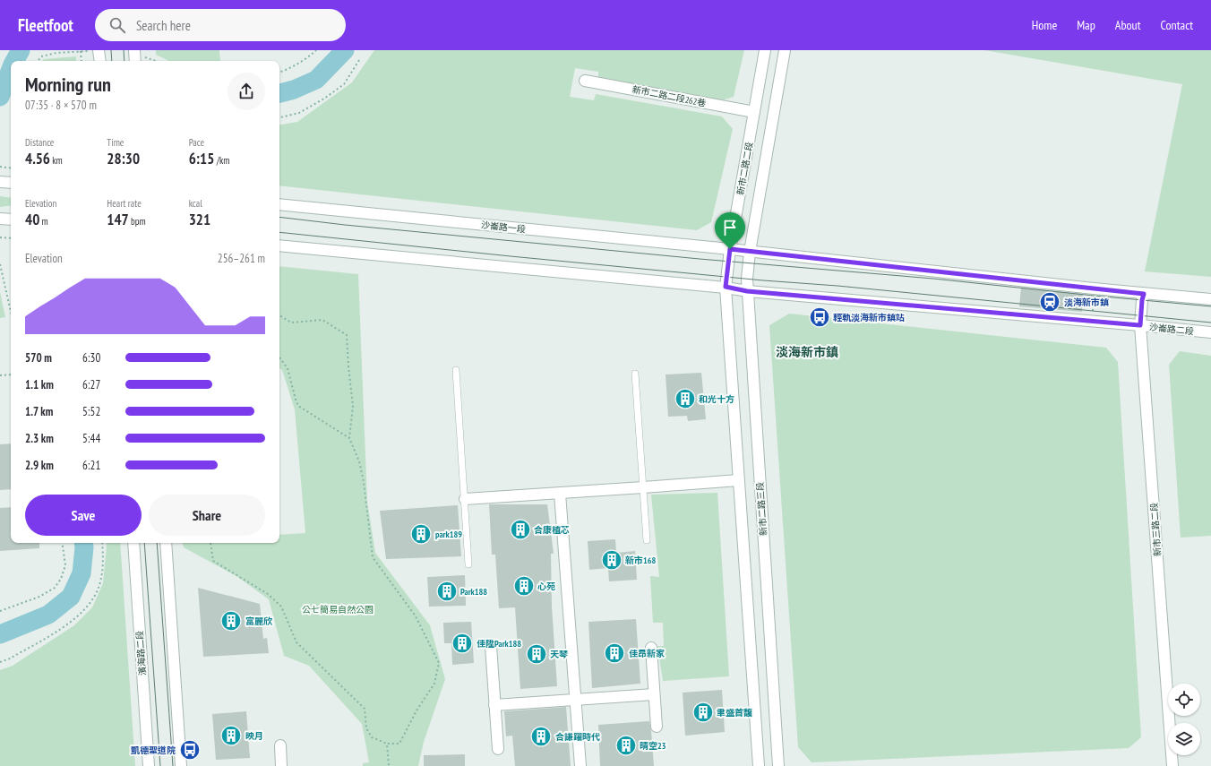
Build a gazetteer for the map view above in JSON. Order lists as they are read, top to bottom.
{
  "streets": {
    "street": [
      "新市二路二段262巷",
      "新市二路二段",
      "沙崙路一段",
      "沙崙路二段",
      "新市二路三段",
      "新市三路二段",
      "濱海路二段"
    ]
  },
  "crossings": [
    ["新市二路二段262巷", "新市二路二段"],
    ["新市二路二段", "沙崙路一段"],
    ["新市二路二段", "沙崙路二段"],
    ["沙崙路二段", "新市二路三段"],
    ["沙崙路二段", "新市三路二段"]
  ],
  "districts": ["淡海新市鎮"],
  "parks": ["公七簡易自然公園"],
  "places": {
    "station": ["淡海新市鎮"],
    "bus stop": ["輕軌淡海新市鎮站", "凱德聖道院"],
    "building": [
      "和光十方",
      "合康植芯",
      "park189",
      "新市168",
      "心苑",
      "Park188",
      "富麗欣",
      "佳陞Park188",
      "佳昂新家",
      "天琴",
      "聿盛首馥",
      "映月",
      "合謙躍時代",
      "晴空23"
    ]
  },
  "page": {
    "header": "Fleetfoot",
    "search": "Search here",
    "nav": [
      "Home",
      "Map",
      "About",
      "Contact"
    ],
    "heading": ["Morning run", "07:35 · 8 × 570 m"],
    "stats": [
      ["Distance", "4.56 km"],
      ["Time", "28:30"],
      ["Pace", "6:15 /km"],
      ["Elevation", "40 m"],
      ["Heart rate", "147 bpm"],
      ["kcal", "321"]
    ],
    "chart": ["Elevation", "256–261 m"],
    "list": [
      {
        "name": "570 m",
        "note": "6:30"
      },
      {
        "name": "1.1 km",
        "note": "6:27"
      },
      {
        "name": "1.7 km",
        "note": "5:52"
      },
      {
        "name": "2.3 km",
        "note": "5:44"
      },
      {
        "name": "2.9 km",
        "note": "6:21"
      }
    ],
    "buttons": ["Save", "Share"]
  }
}
